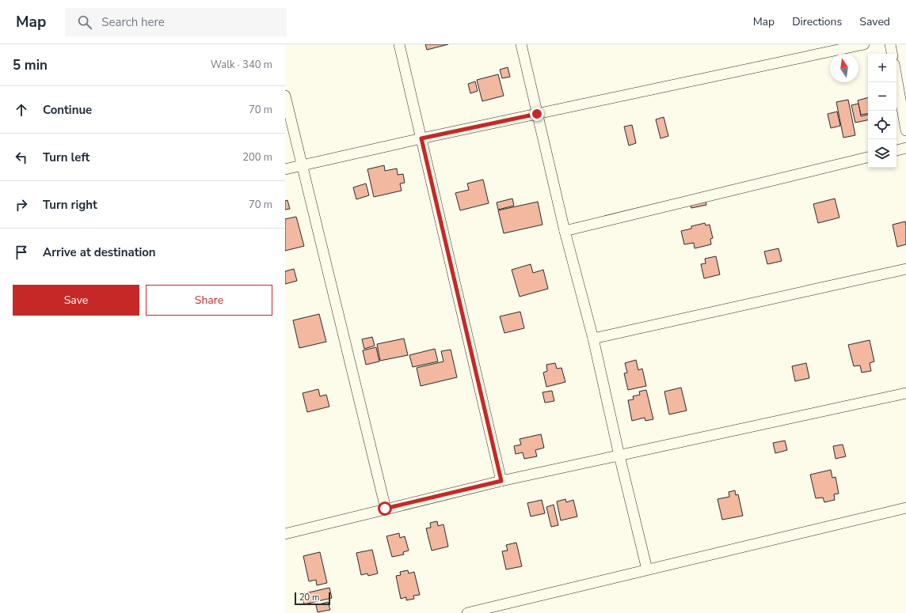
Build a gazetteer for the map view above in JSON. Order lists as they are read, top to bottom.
{
  "scale_bar": "20 m",
  "north": "top",
  "page": {
    "header": "Map",
    "search": "Search here",
    "nav": ["Map", "Directions", "Saved"],
    "heading": ["5 min", "Walk · 340 m"],
    "map_buttons": ["+", "−"],
    "list": [
      ["Continue", "70 m"],
      ["Turn left", "200 m"],
      ["Turn right", "70 m"],
      "Arrive at destination"
    ],
    "buttons": ["Save", "Share"],
    "scale": "20 m"
  }
}
